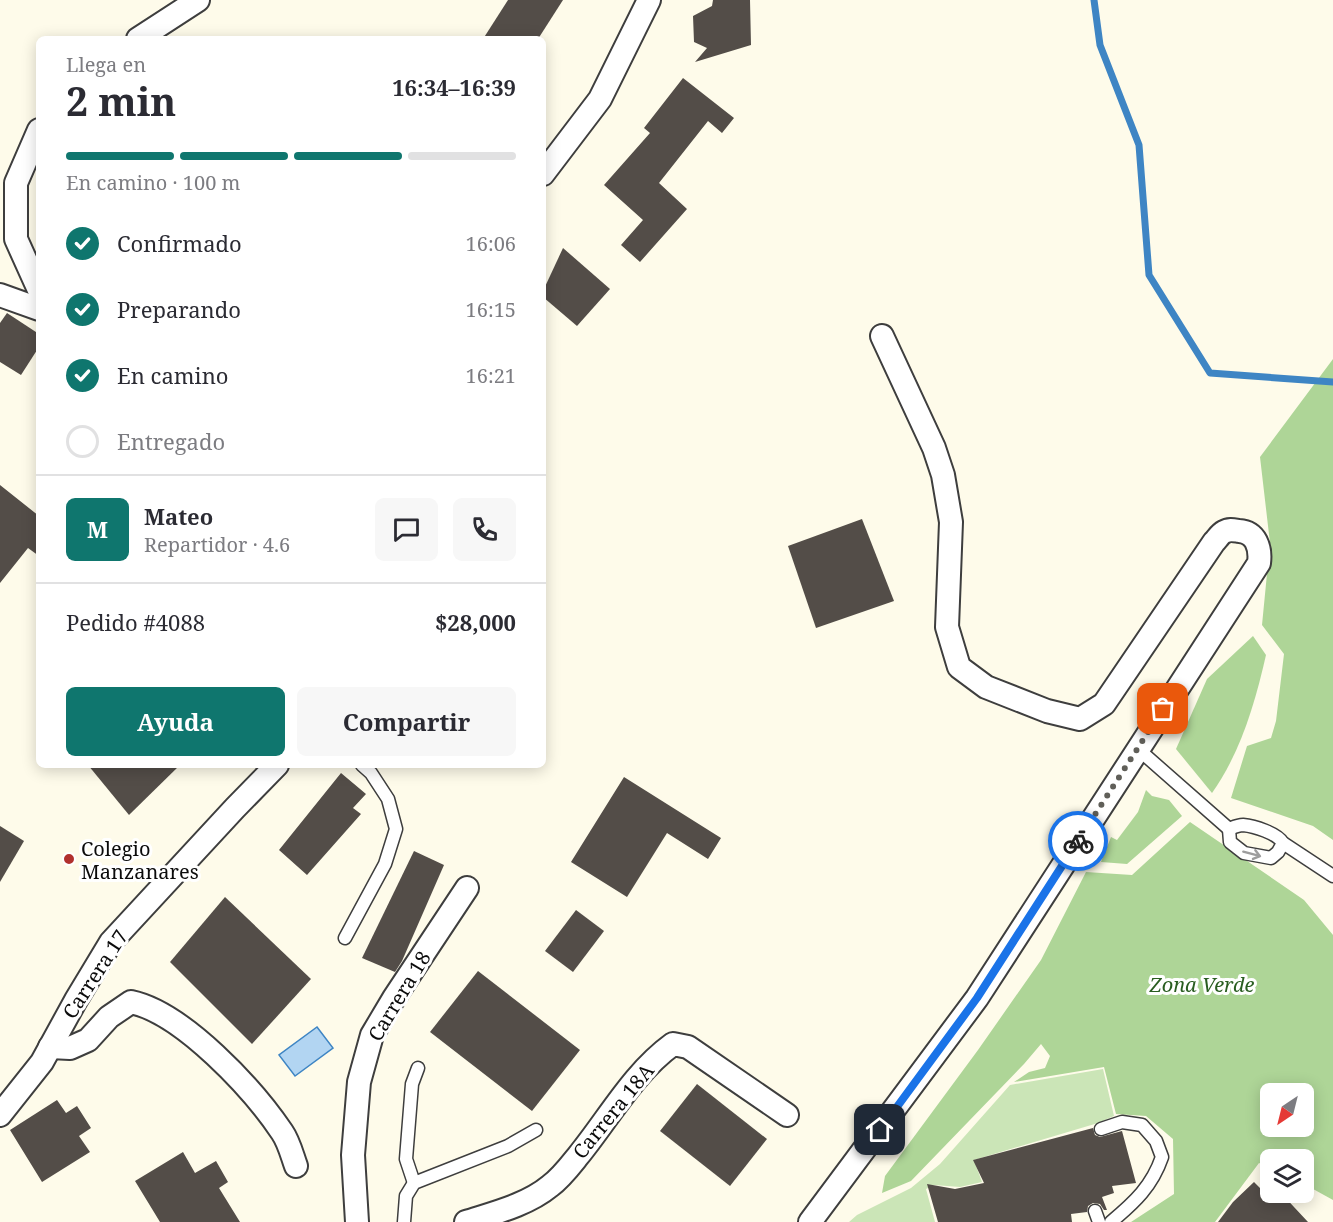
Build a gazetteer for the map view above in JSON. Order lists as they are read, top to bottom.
{
  "streets": {
    "street": ["Carrera 17", "Carrera 18", "Carrera 18A"]
  },
  "parks": ["Zona Verde"],
  "places": ["Colegio Manzanares"],
  "north": "bottom left",
  "page": {
    "heading": ["2 min", "Llega en", "16:34–16:39"],
    "panel": [
      "Mateo",
      "Repartidor · 4.6",
      "Pedido #4088",
      "$28,000"
    ],
    "bar": "En camino · 100 m",
    "list": [
      ["Confirmado", "16:06"],
      ["Preparando", "16:15"],
      ["En camino", "16:21"],
      "Entregado"
    ],
    "round": "M",
    "buttons": ["Ayuda", "Compartir"]
  }
}
